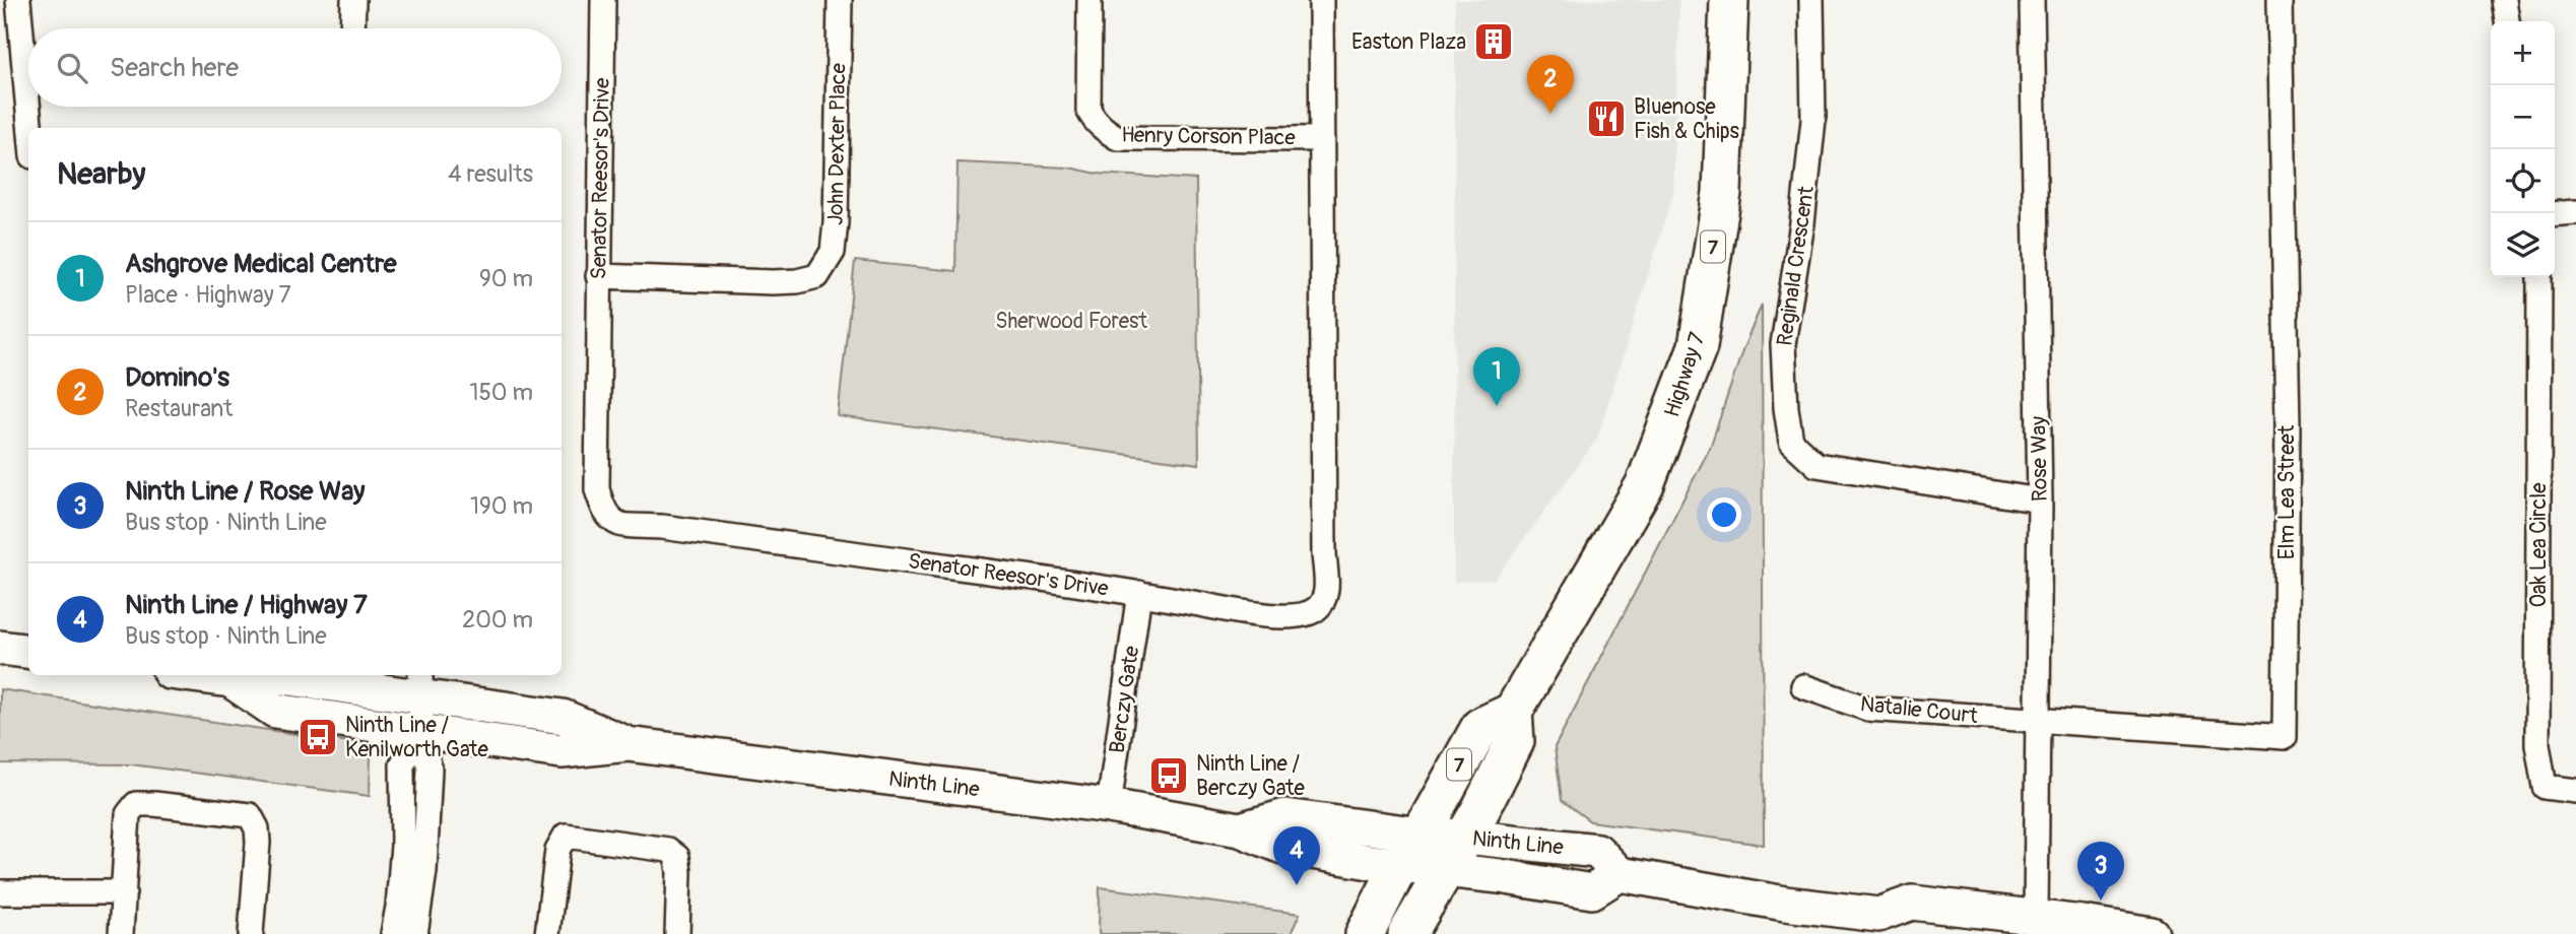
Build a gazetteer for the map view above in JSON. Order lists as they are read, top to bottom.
{
  "streets": {
    "main road": ["7", "Highway 7", "Ninth Line"],
    "street": [
      "Henry Corson Place",
      "John Dexter Place",
      "Senator Reesor's Drive",
      "Reginald Crescent",
      "Rose Way",
      "Elm Lea Street",
      "Oak Lea Circle",
      "Berczy Gate",
      "Natalie Court"
    ]
  },
  "crossings": [
    ["Henry Corson Place", "Senator Reesor's Drive"],
    ["John Dexter Place", "Senator Reesor's Drive"],
    ["Senator Reesor's Drive", "Berczy Gate"],
    ["7", "Highway 7"],
    ["7", "Ninth Line"],
    ["Reginald Crescent", "Rose Way"],
    ["Highway 7", "Ninth Line"],
    ["Rose Way", "Elm Lea Street"],
    ["Rose Way", "Natalie Court"],
    ["Elm Lea Street", "Natalie Court"],
    ["Berczy Gate", "Ninth Line"]
  ],
  "parks": ["Sherwood Forest"],
  "places": {
    "building": ["Easton Plaza"],
    "restaurant": ["Bluenose Fish & Chips"],
    "bus stop": ["Ninth Line / Kenilworth Gate", "Ninth Line / Berczy Gate"]
  },
  "page": {
    "map_buttons": ["+", "−"],
    "search": "Search here",
    "pins": [
      "2",
      "1",
      "4",
      "3"
    ],
    "heading": ["Nearby", "4 results"],
    "list": [
      {
        "mark": "1",
        "name": "Ashgrove Medical Centre",
        "note": "Place · Highway 7",
        "value": "90 m"
      },
      {
        "mark": "2",
        "name": "Domino's",
        "note": "Restaurant",
        "value": "150 m"
      },
      {
        "mark": "3",
        "name": "Ninth Line / Rose Way",
        "note": "Bus stop · Ninth Line",
        "value": "190 m"
      },
      {
        "mark": "4",
        "name": "Ninth Line / Highway 7",
        "note": "Bus stop · Ninth Line",
        "value": "200 m"
      }
    ]
  }
}
